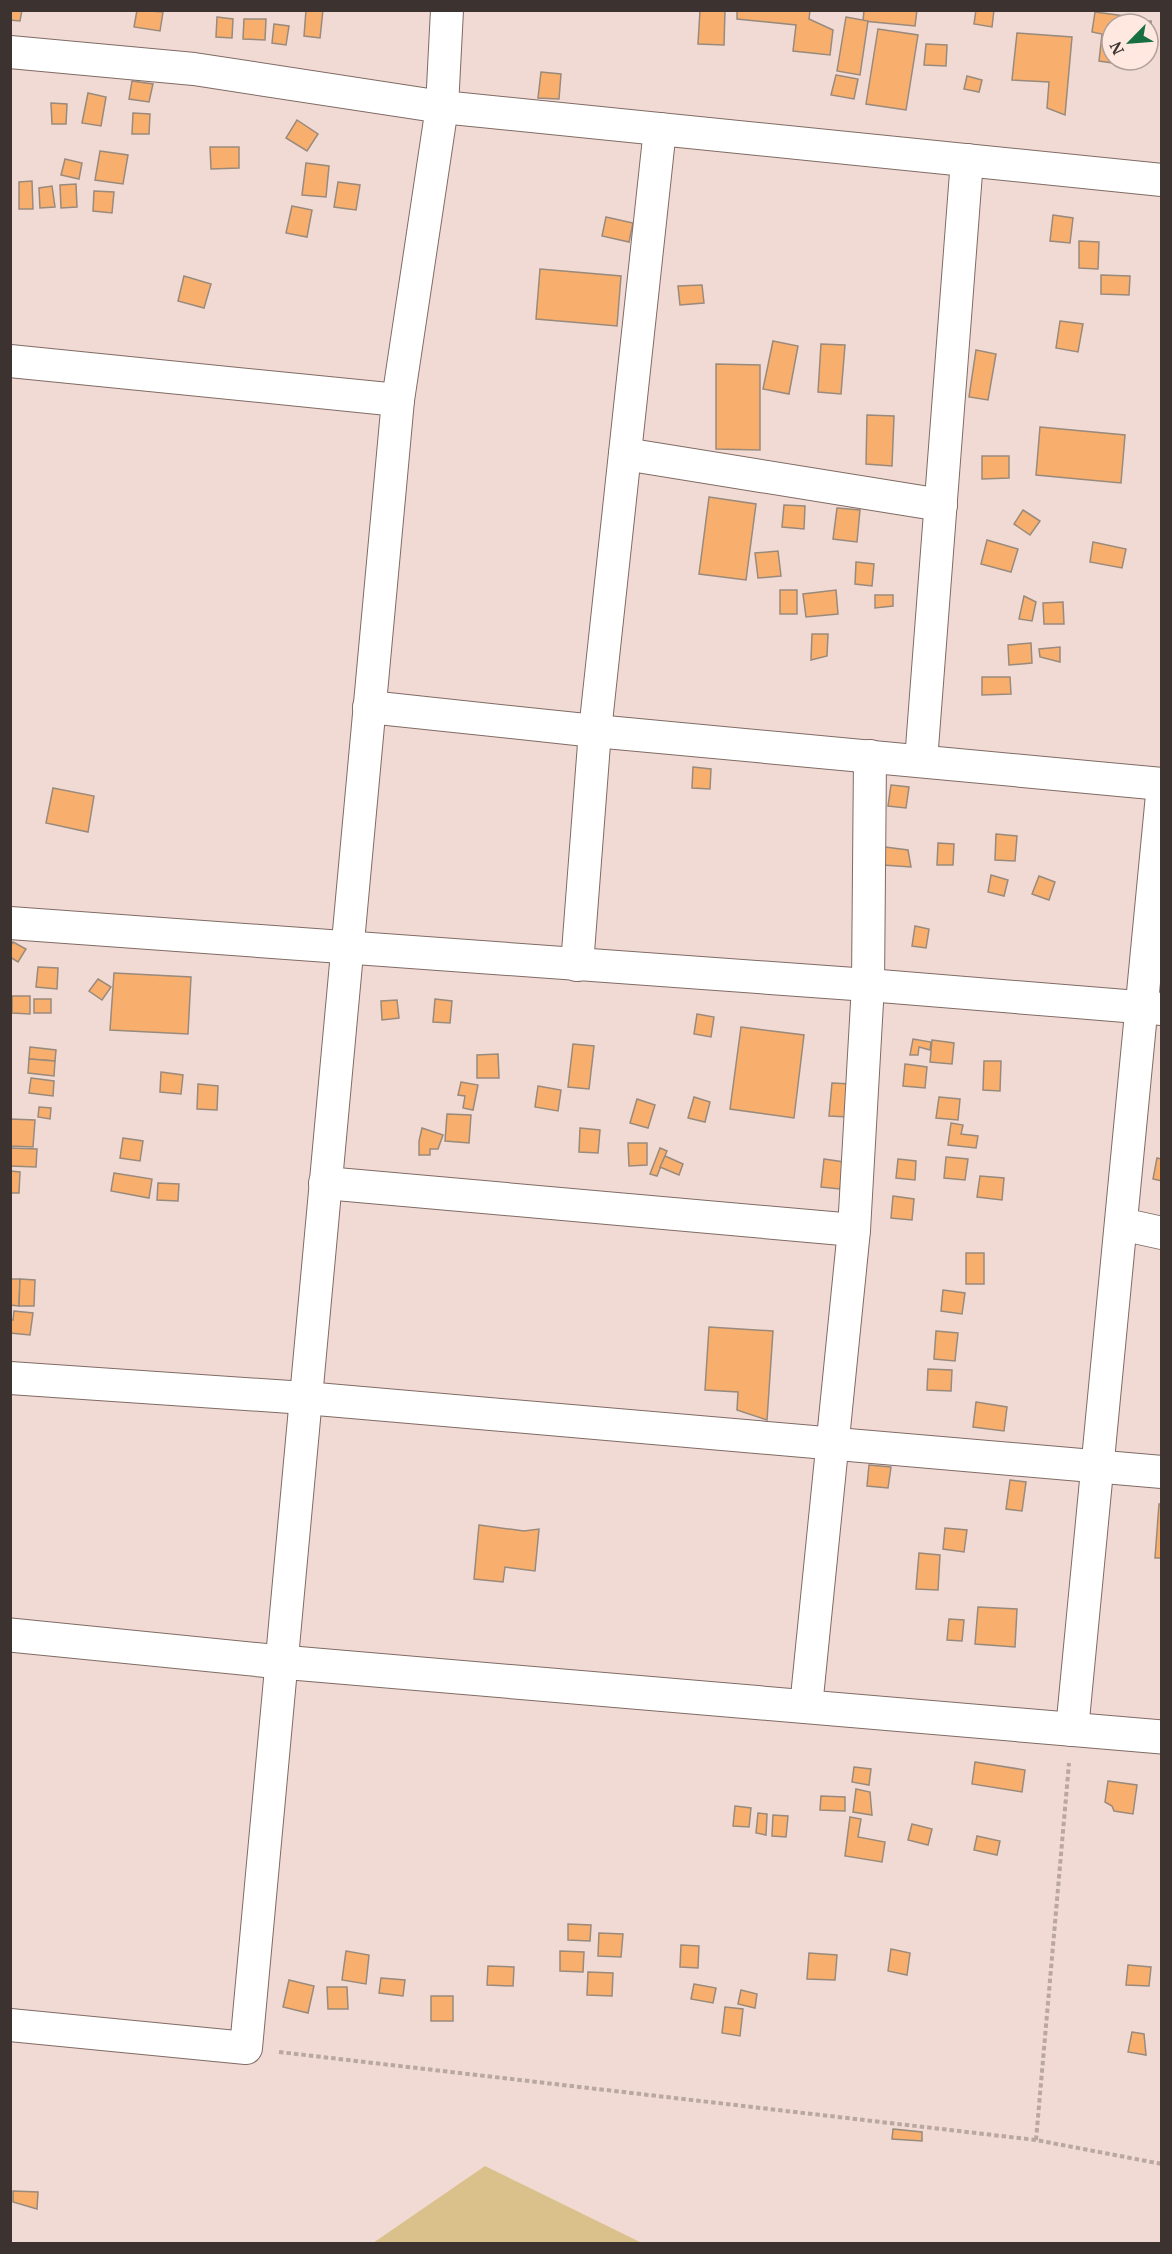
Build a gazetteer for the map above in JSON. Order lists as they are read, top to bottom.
{
  "north": "bottom left"
}
